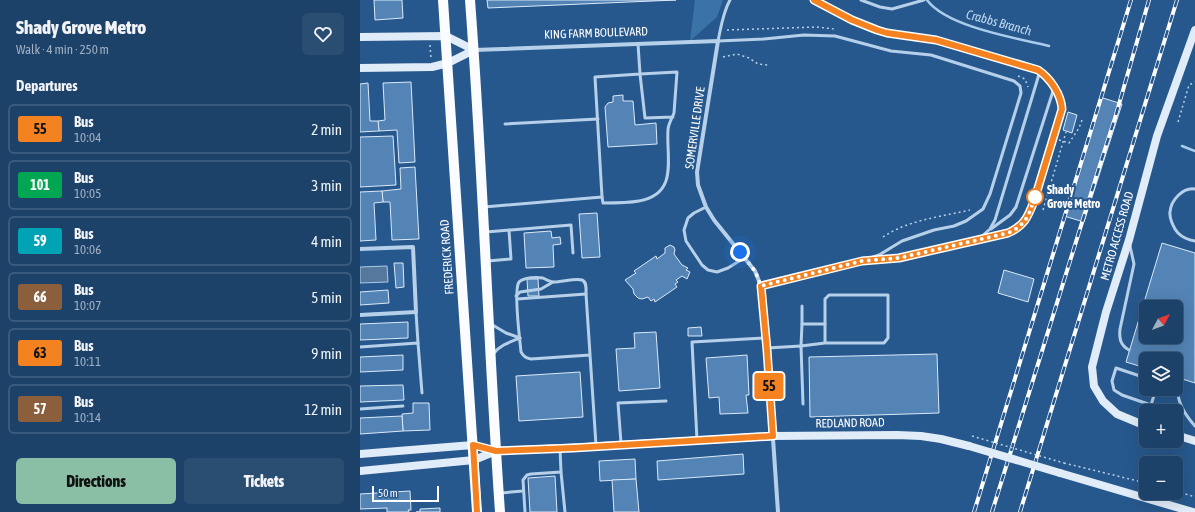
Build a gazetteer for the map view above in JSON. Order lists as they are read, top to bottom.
{
  "streets": {
    "main road": [
      "KING FARM BOULEVARD",
      "METRO ACCESS ROAD",
      "FREDERICK ROAD",
      "REDLAND ROAD"
    ],
    "street": ["SOMERVILLE DRIVE"]
  },
  "crossings": [
    ["KING FARM BOULEVARD", "SOMERVILLE DRIVE"],
    ["KING FARM BOULEVARD", "FREDERICK ROAD"],
    ["SOMERVILLE DRIVE", "REDLAND ROAD"]
  ],
  "water": ["Crabbs Branch"],
  "places": ["Shady Grove Metro"],
  "lines": ["bus line 55"],
  "scale_bar": "50 m",
  "north": "top right",
  "page": {
    "heading": [
      ["Shady Grove Metro", "Walk · 4 min · 250 m"],
      "Departures"
    ],
    "on_map": "55",
    "list": [
      {
        "mark": "55",
        "name": "Bus",
        "note": "10:04",
        "value": "2 min"
      },
      {
        "mark": "101",
        "name": "Bus",
        "note": "10:05",
        "value": "3 min"
      },
      {
        "mark": "59",
        "name": "Bus",
        "note": "10:06",
        "value": "4 min"
      },
      {
        "mark": "66",
        "name": "Bus",
        "note": "10:07",
        "value": "5 min"
      },
      {
        "mark": "63",
        "name": "Bus",
        "note": "10:11",
        "value": "9 min"
      },
      {
        "mark": "57",
        "name": "Bus",
        "note": "10:14",
        "value": "12 min"
      }
    ],
    "map_buttons": ["+", "−"],
    "buttons": ["Directions", "Tickets"],
    "scale": "50 m"
  }
}
